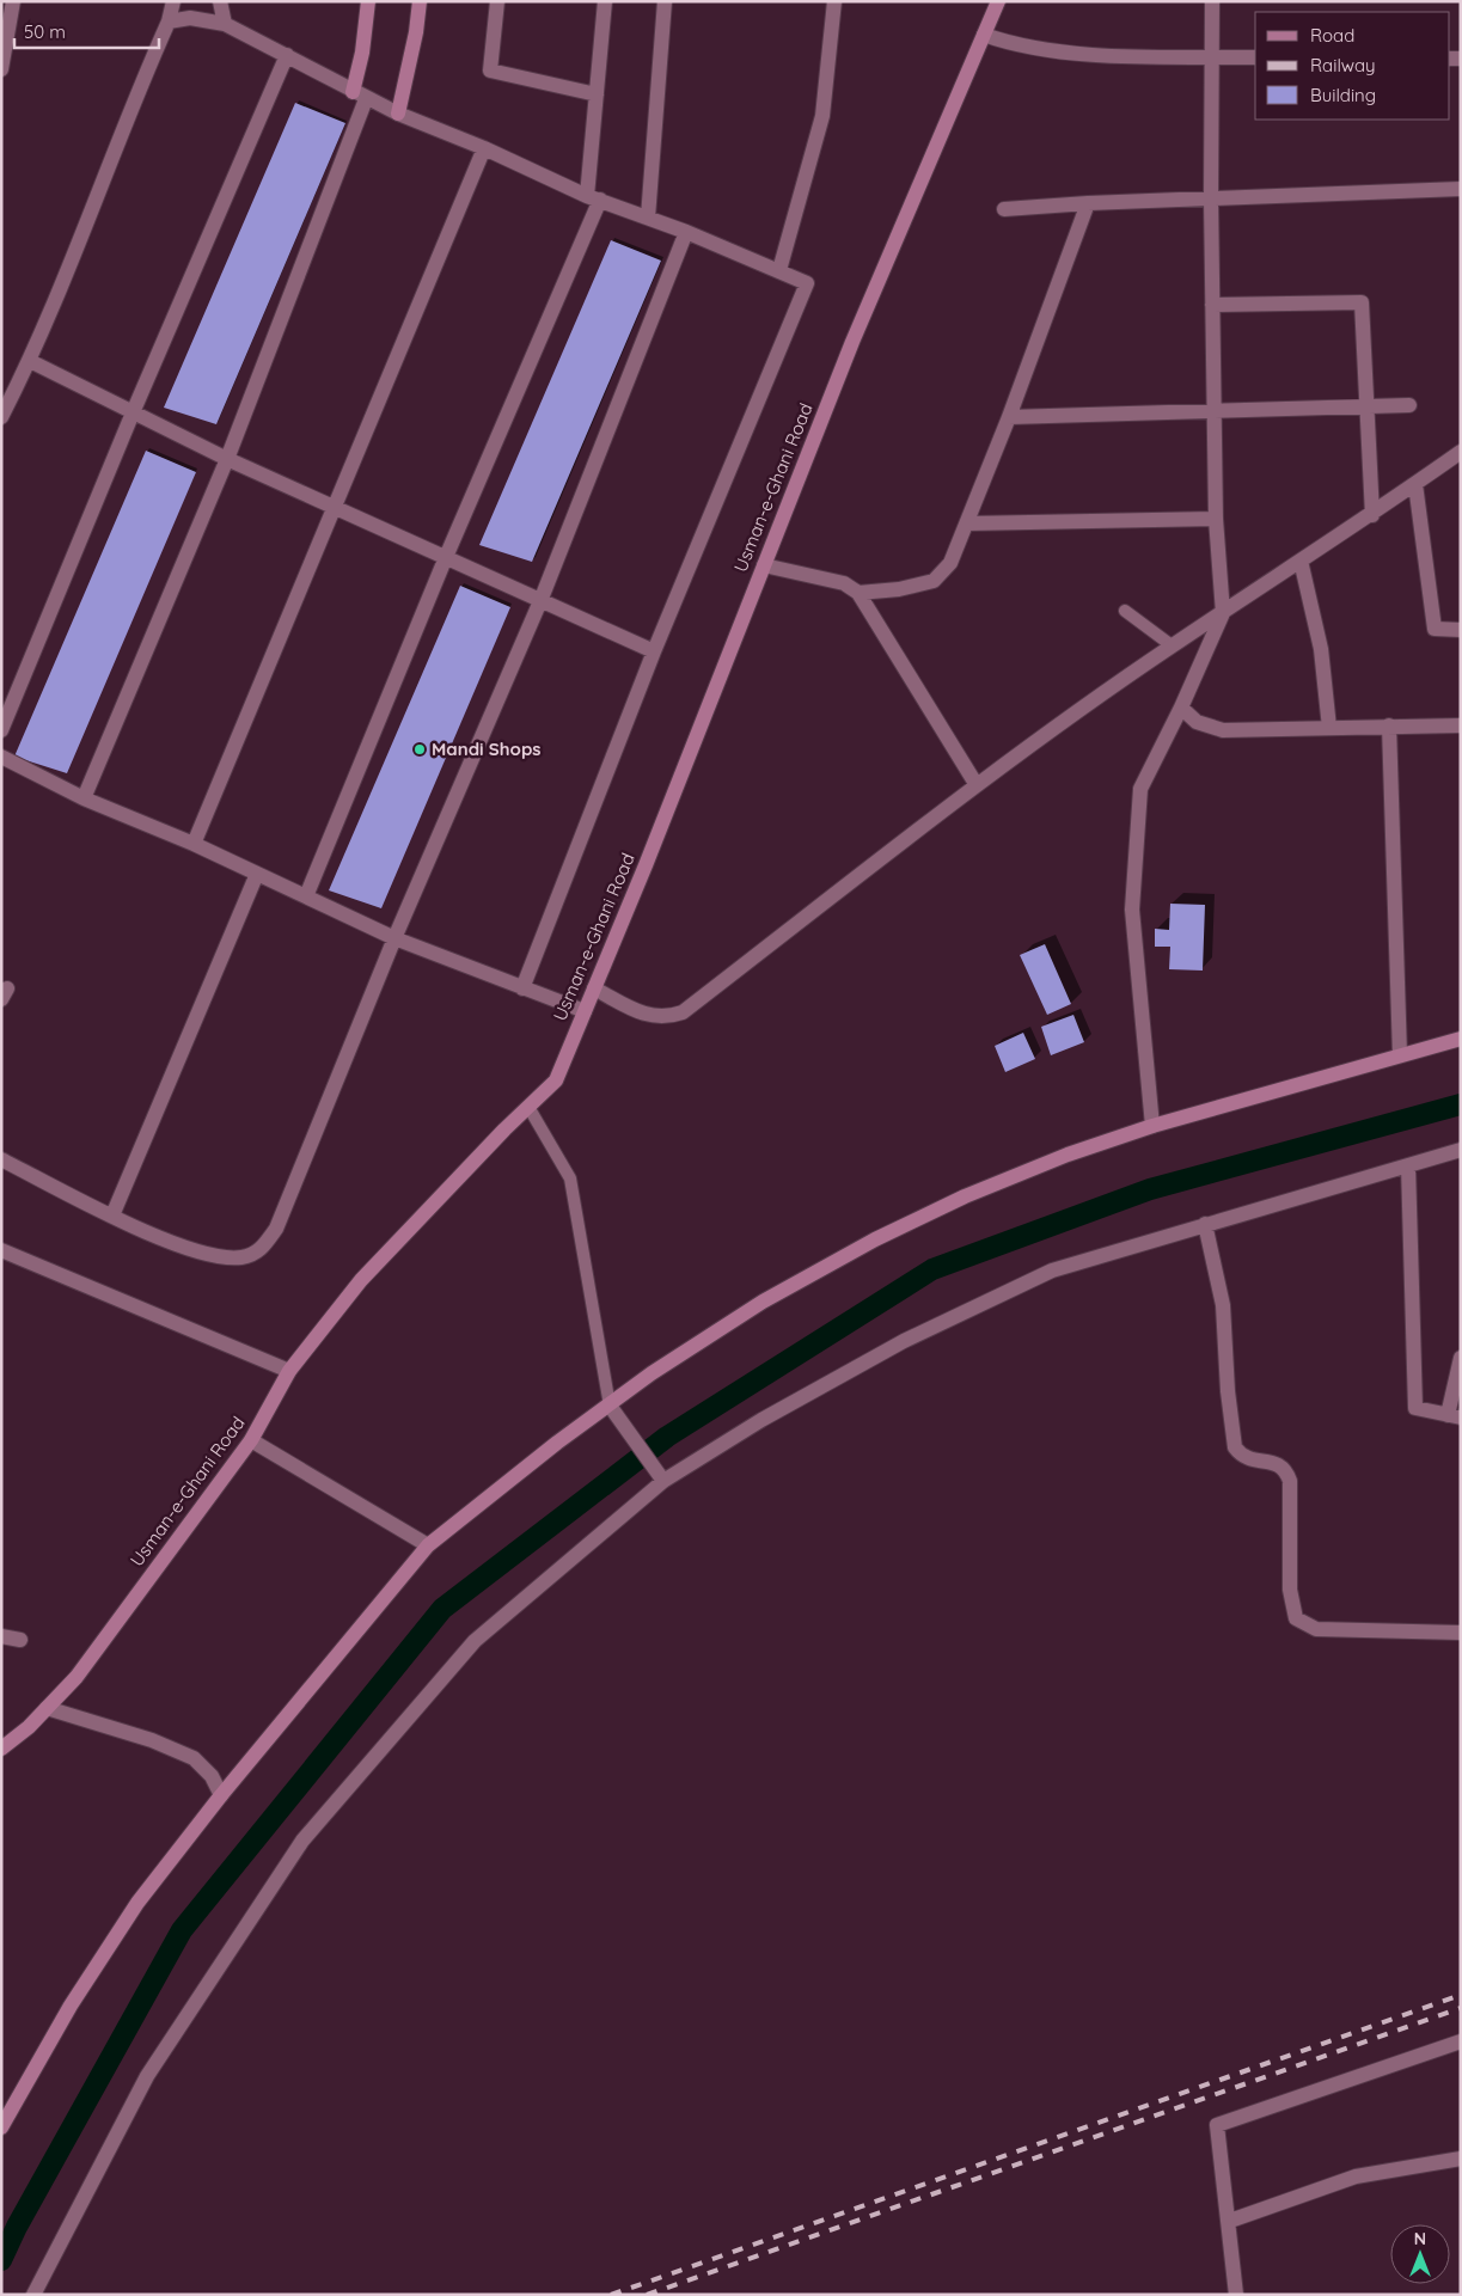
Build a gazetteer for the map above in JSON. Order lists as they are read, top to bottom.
{
  "streets": {
    "street": ["Usman-e-Ghani Road"]
  },
  "places": ["Mandi Shops"],
  "legend": ["Road", "Railway", "Building"],
  "scale_bar": "50 m",
  "north": "top"
}
